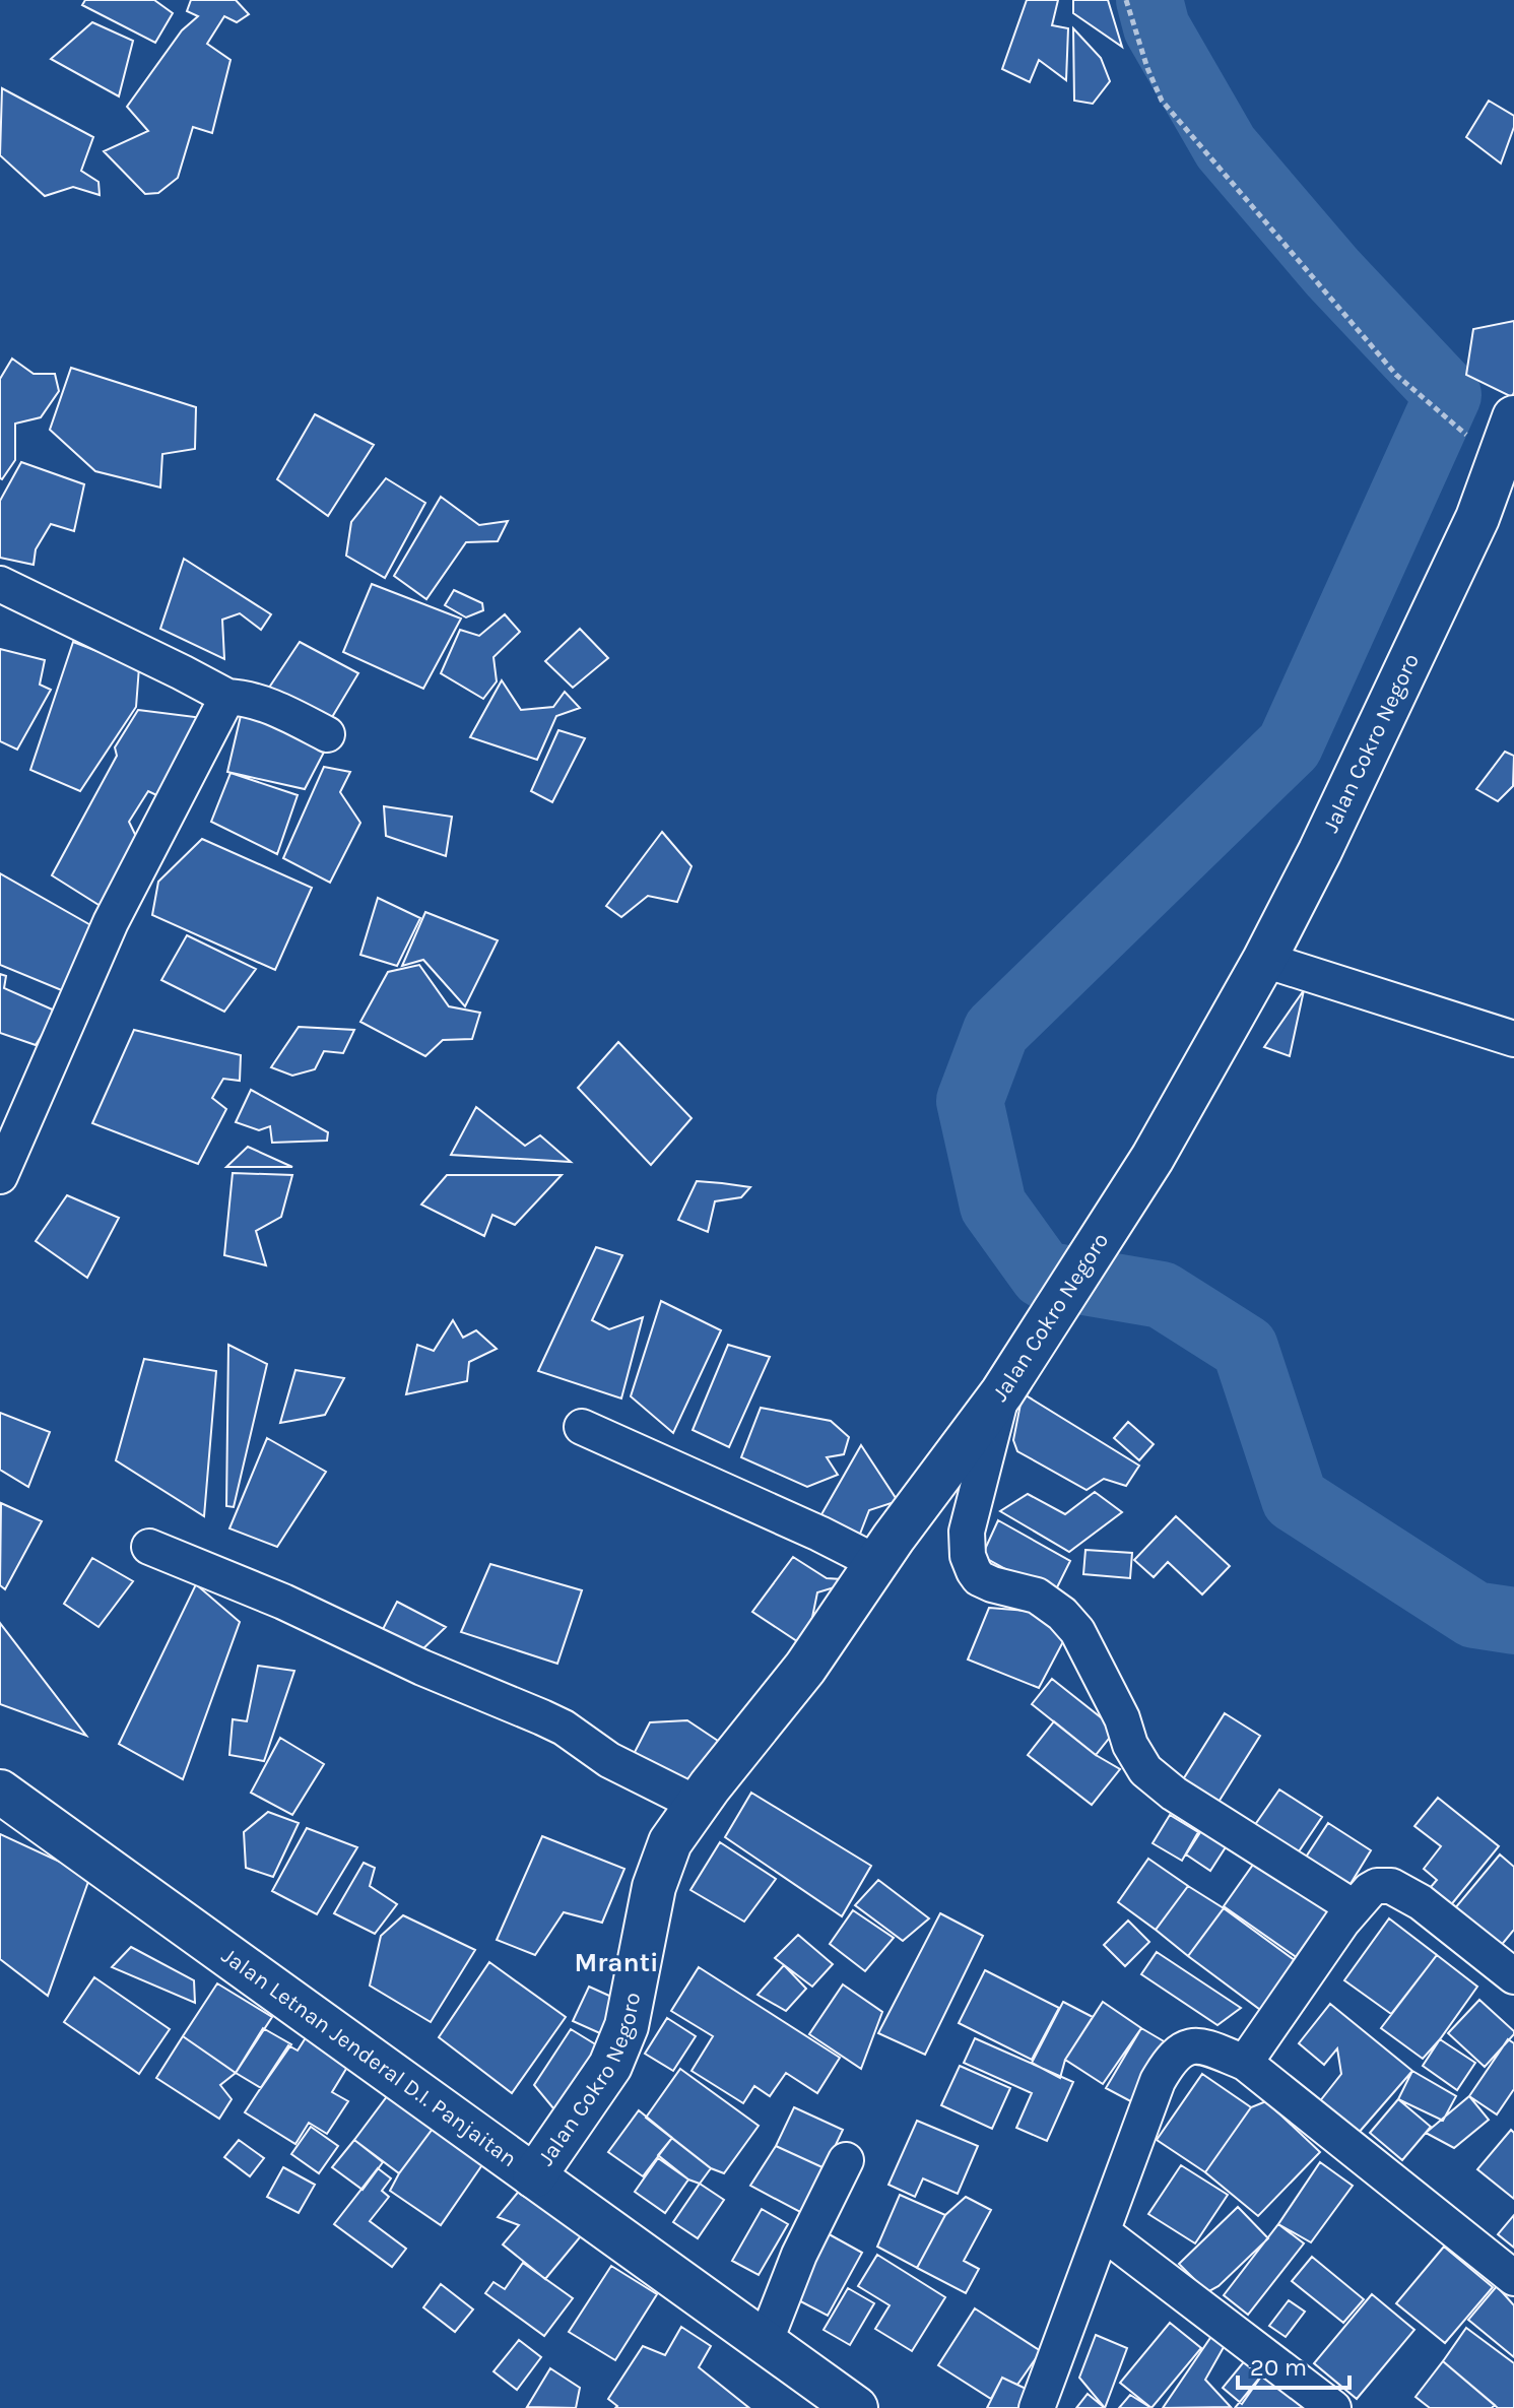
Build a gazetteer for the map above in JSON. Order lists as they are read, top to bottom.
{
  "streets": {
    "street": ["Jalan Cokro Negoro", "Jalan Letnan Jenderal D.I. Panjaitan"]
  },
  "crossings": [
    ["Jalan Cokro Negoro", "Jalan Letnan Jenderal D.I. Panjaitan"]
  ],
  "districts": ["Mranti"],
  "scale_bar": "20 m"
}
